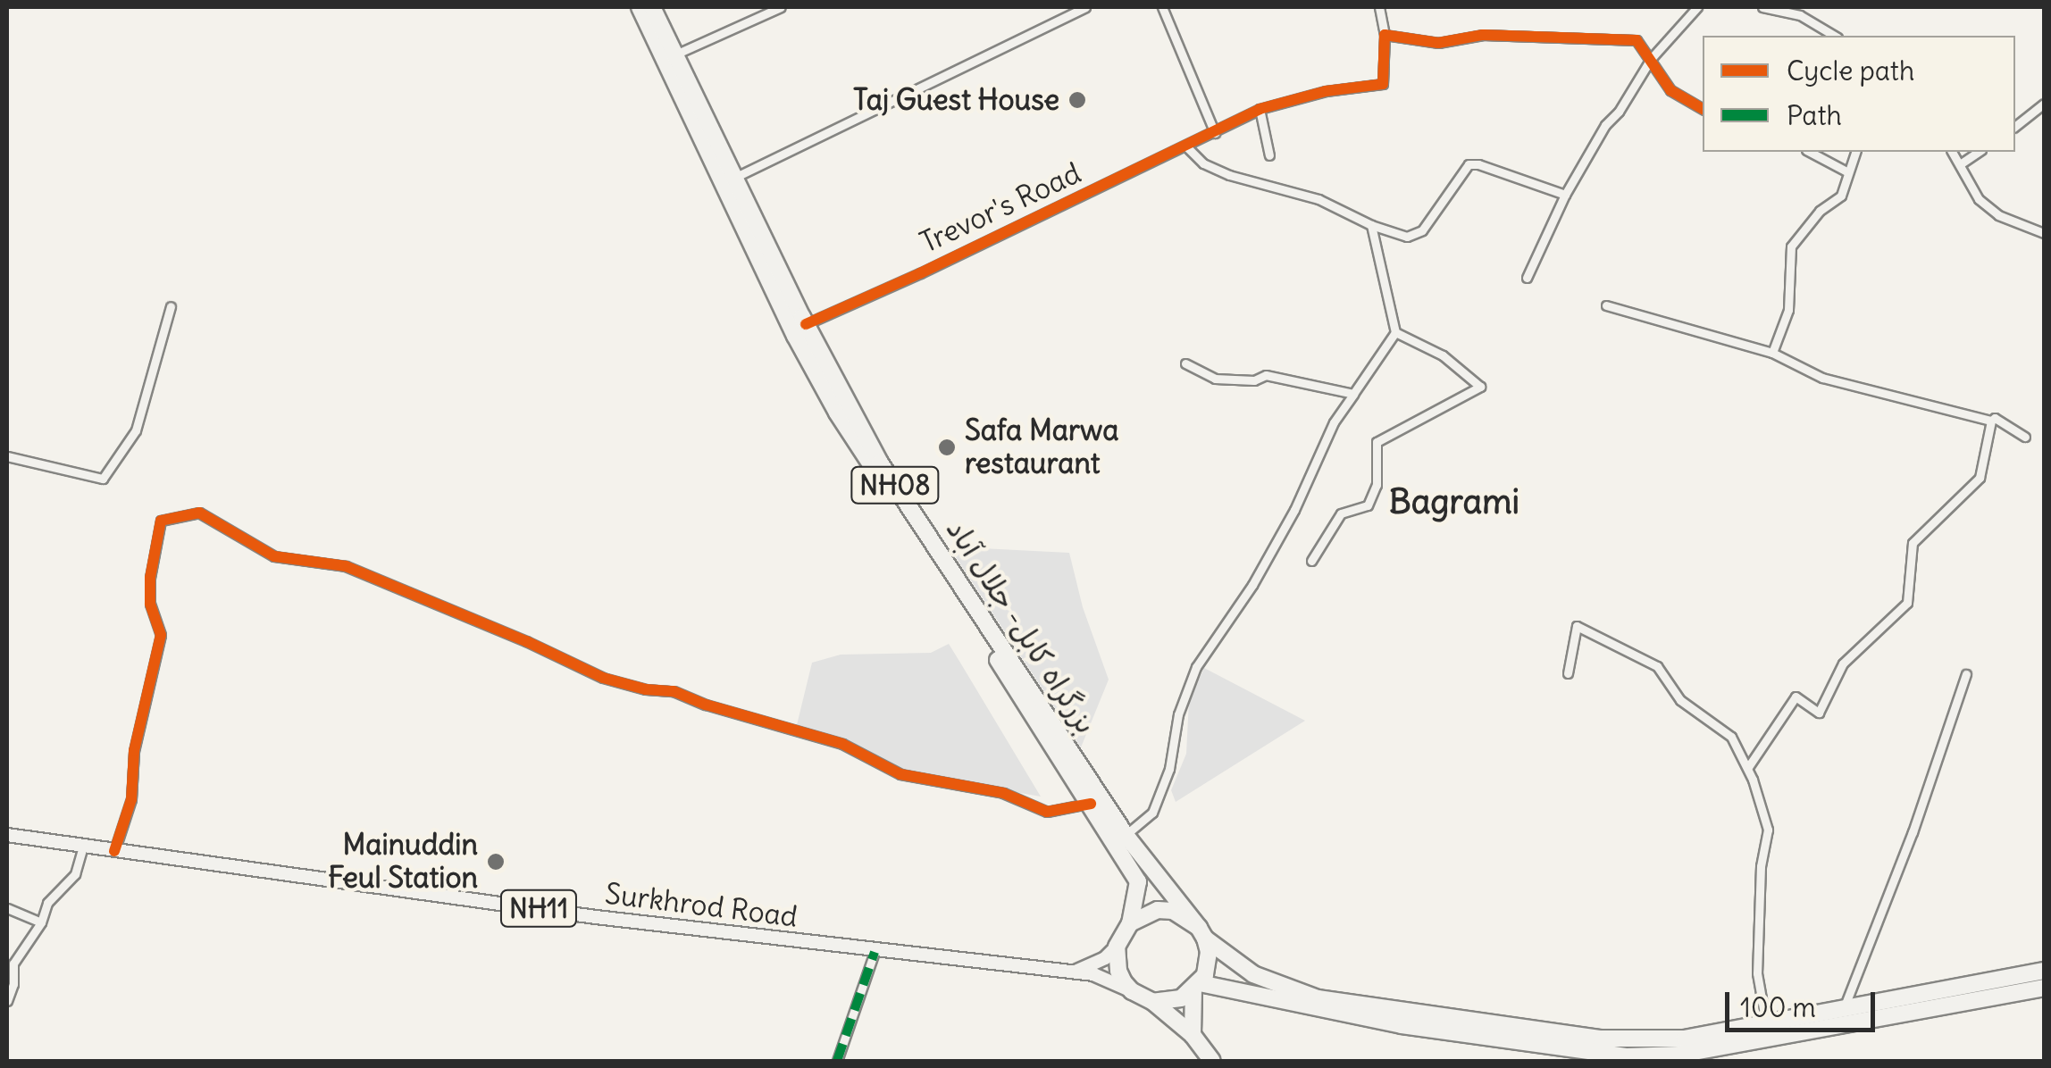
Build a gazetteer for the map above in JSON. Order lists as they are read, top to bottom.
{
  "streets": {
    "highway": ["NH08", "بزرگراه کابل- جلال آباد"],
    "main road": ["Surkhrod Road", "NH11"],
    "street": ["Trevor's Road"]
  },
  "crossings": [
    ["Trevor's Road", "بزرگراه کابل- جلال آباد"],
    ["بزرگراه کابل- جلال آباد", "Surkhrod Road"]
  ],
  "districts": ["Bagrami"],
  "places": ["Taj Guest House", "Safa Marwa restaurant", "Mainuddin Feul Station"],
  "legend": ["Cycle path", "Path"],
  "scale_bar": "100 m"
}
